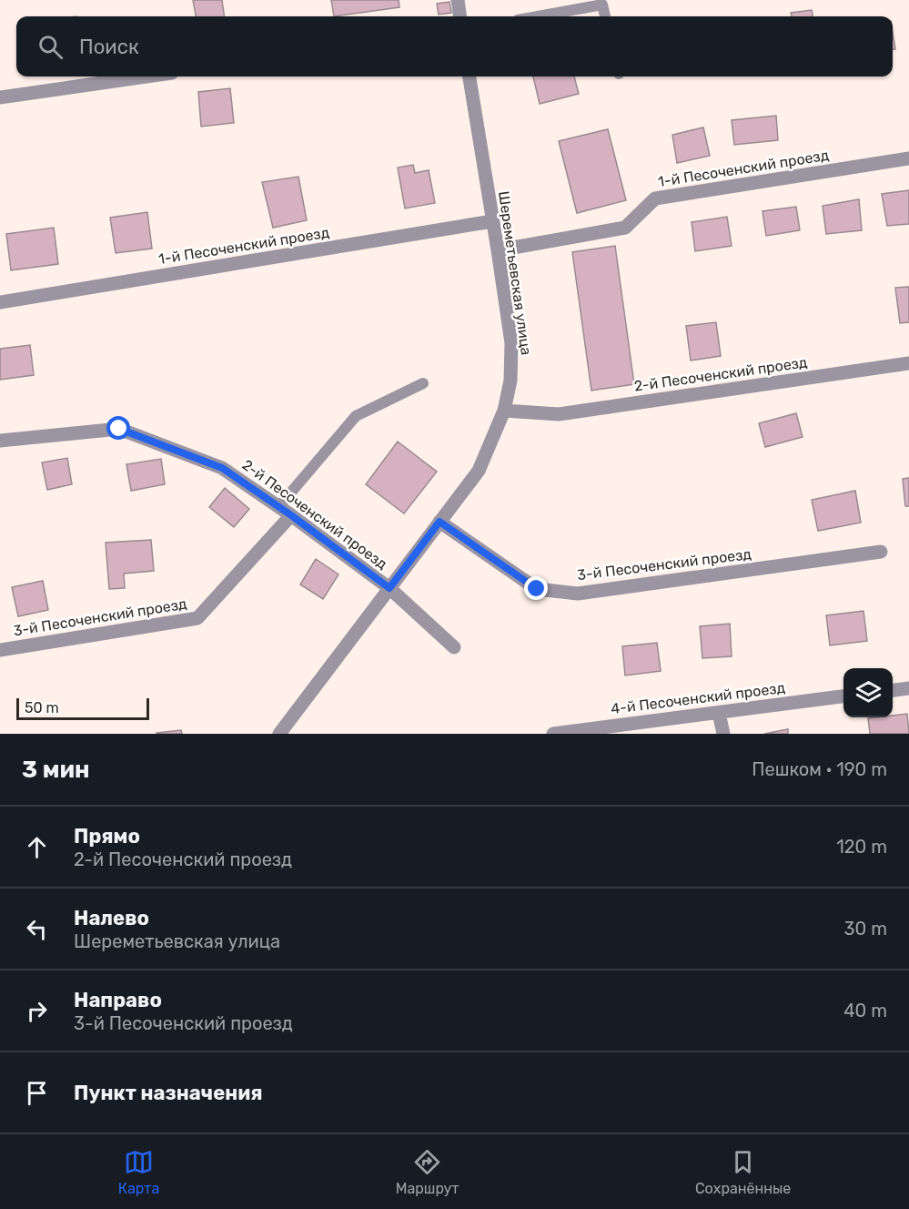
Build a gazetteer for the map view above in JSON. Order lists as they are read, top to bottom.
{
  "streets": {
    "street": [
      "1-й Песоченский проезд",
      "Шереметьевская улица",
      "2-й Песоченский проезд",
      "3-й Песоченский проезд",
      "4-й Песоченский проезд"
    ]
  },
  "crossings": [
    ["1-й Песоченский проезд", "Шереметьевская улица"],
    ["Шереметьевская улица", "2-й Песоченский проезд"],
    ["Шереметьевская улица", "3-й Песоченский проезд"],
    ["2-й Песоченский проезд", "3-й Песоченский проезд"]
  ],
  "scale_bar": "50 m",
  "page": {
    "search": "Поиск",
    "scale": "50 m",
    "heading": ["3 мин", "Пешком · 190 m"],
    "list": [
      ["Прямо", "2-й Песоченский проезд", "120 m"],
      ["Налево", "Шереметьевская улица", "30 m"],
      ["Направо", "3-й Песоченский проезд", "40 m"],
      "Пункт назначения"
    ],
    "nav": ["Карта", "Маршрут", "Сохранённые"]
  }
}
